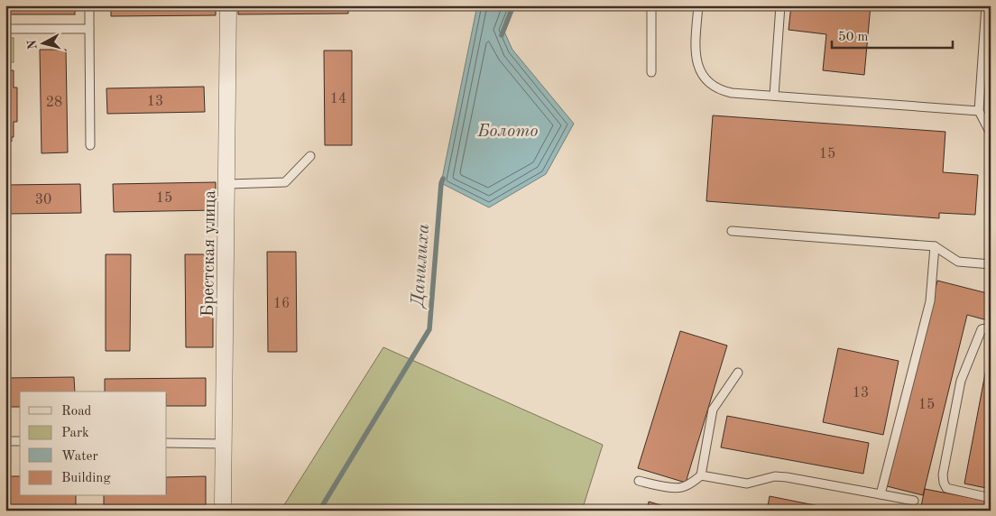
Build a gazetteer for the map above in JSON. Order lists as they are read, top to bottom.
{
  "streets": {
    "street": ["Брестская улица"]
  },
  "water": ["Болото", "Данилиха"],
  "house_numbers": [
    "14",
    "13",
    "28",
    "15",
    "15",
    "30",
    "16",
    "13",
    "15"
  ],
  "legend": [
    "Road",
    "Park",
    "Water",
    "Building"
  ],
  "scale_bar": "50 m",
  "north": "left"
}
